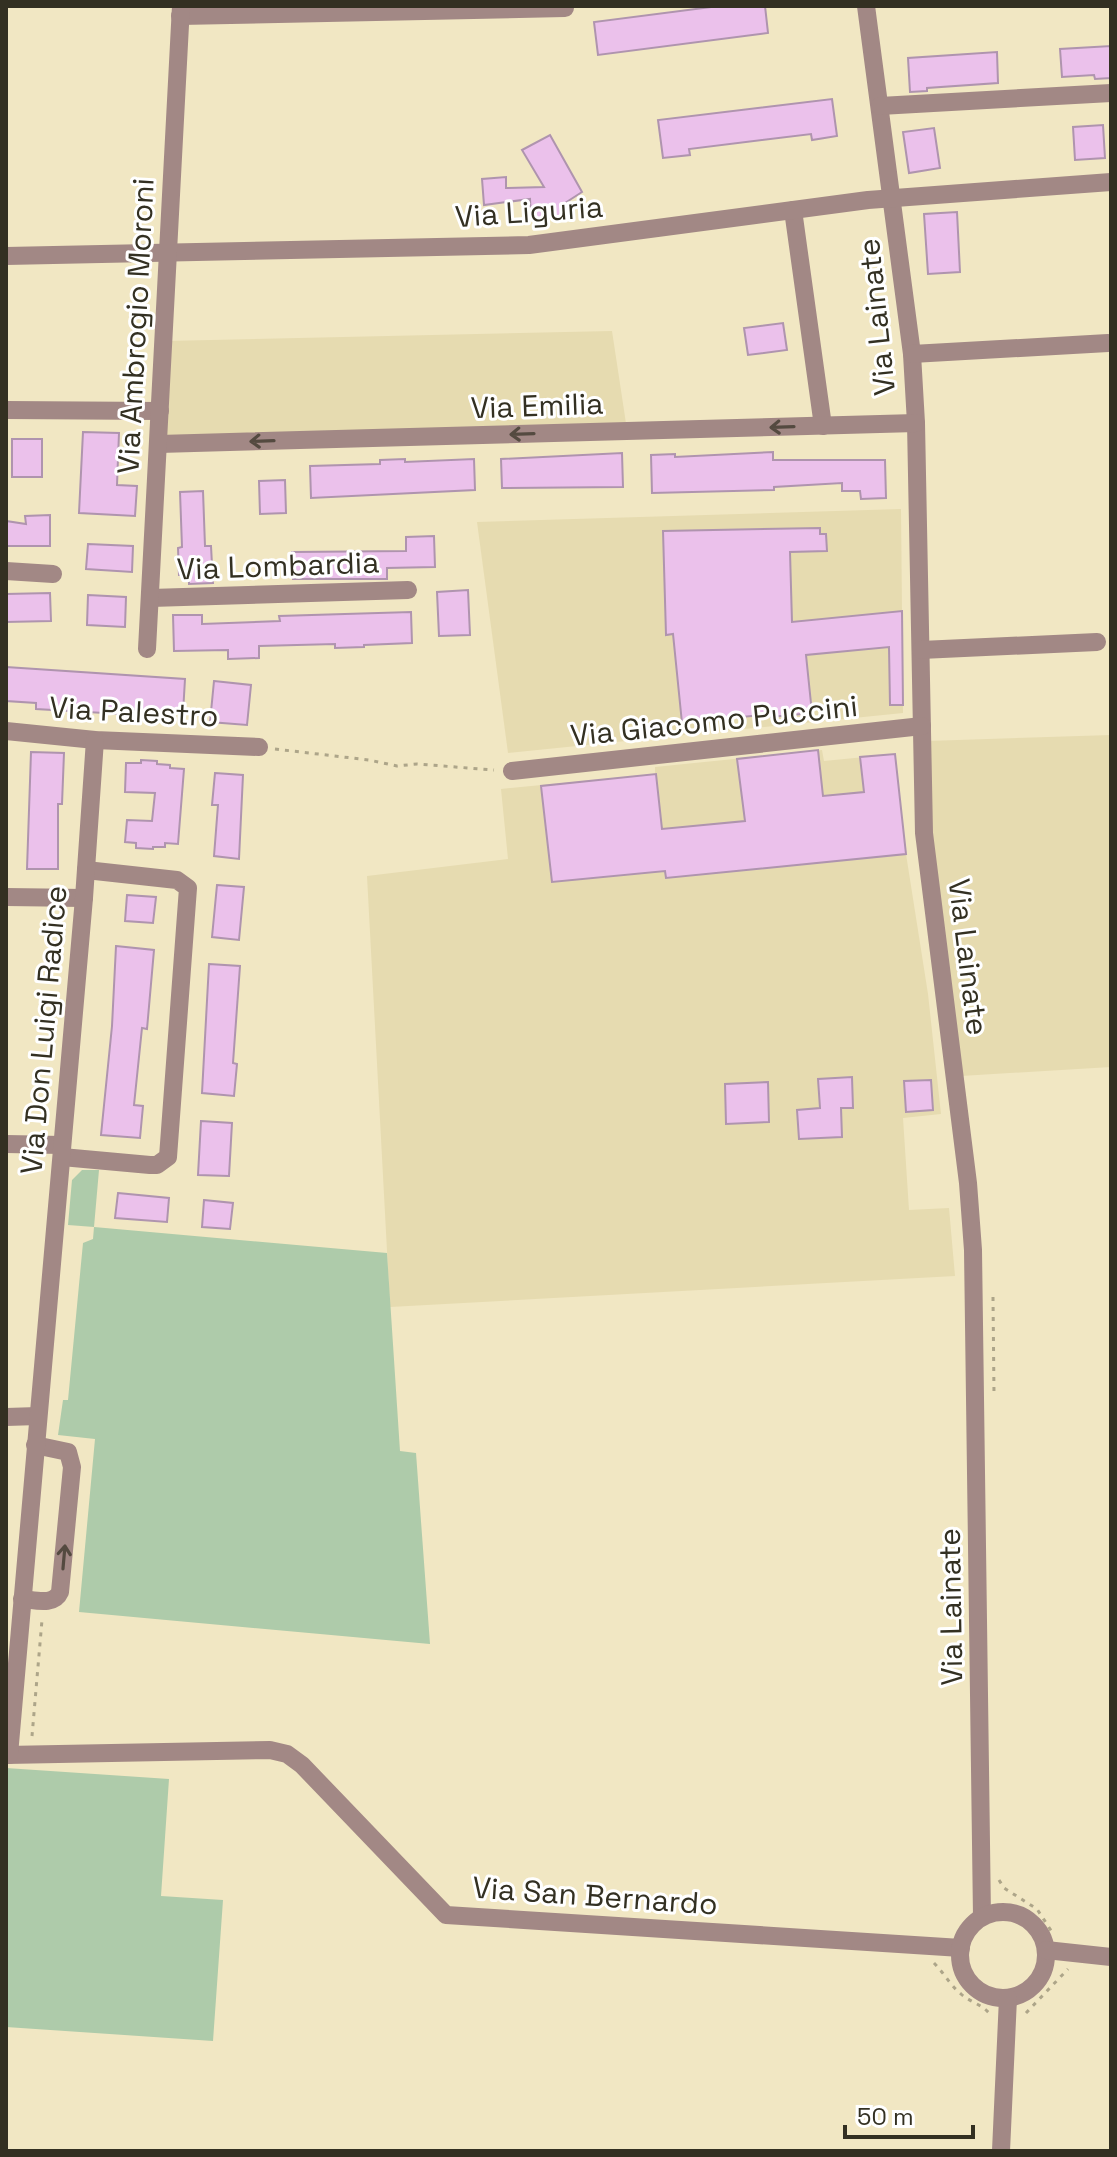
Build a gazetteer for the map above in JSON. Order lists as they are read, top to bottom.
{
  "streets": {
    "street": [
      "Via Liguria",
      "Via Lainate",
      "Via Ambrogio Moroni",
      "Via Emilia",
      "Via Lombardia",
      "Via Palestro",
      "Via Giacomo Puccini",
      "Via Don Luigi Radice",
      "Via San Bernardo"
    ]
  },
  "crossings": [
    ["Via Liguria", "Via Lainate"],
    ["Via Liguria", "Via Ambrogio Moroni"],
    ["Via Lainate", "Via Emilia"],
    ["Via Lainate", "Via Giacomo Puccini"],
    ["Via Lainate", "Via San Bernardo"],
    ["Via Ambrogio Moroni", "Via Emilia"],
    ["Via Ambrogio Moroni", "Via Lombardia"],
    ["Via Palestro", "Via Don Luigi Radice"],
    ["Via Don Luigi Radice", "Via San Bernardo"]
  ],
  "one_way": ["Via Emilia"],
  "scale_bar": "50 m"
}
